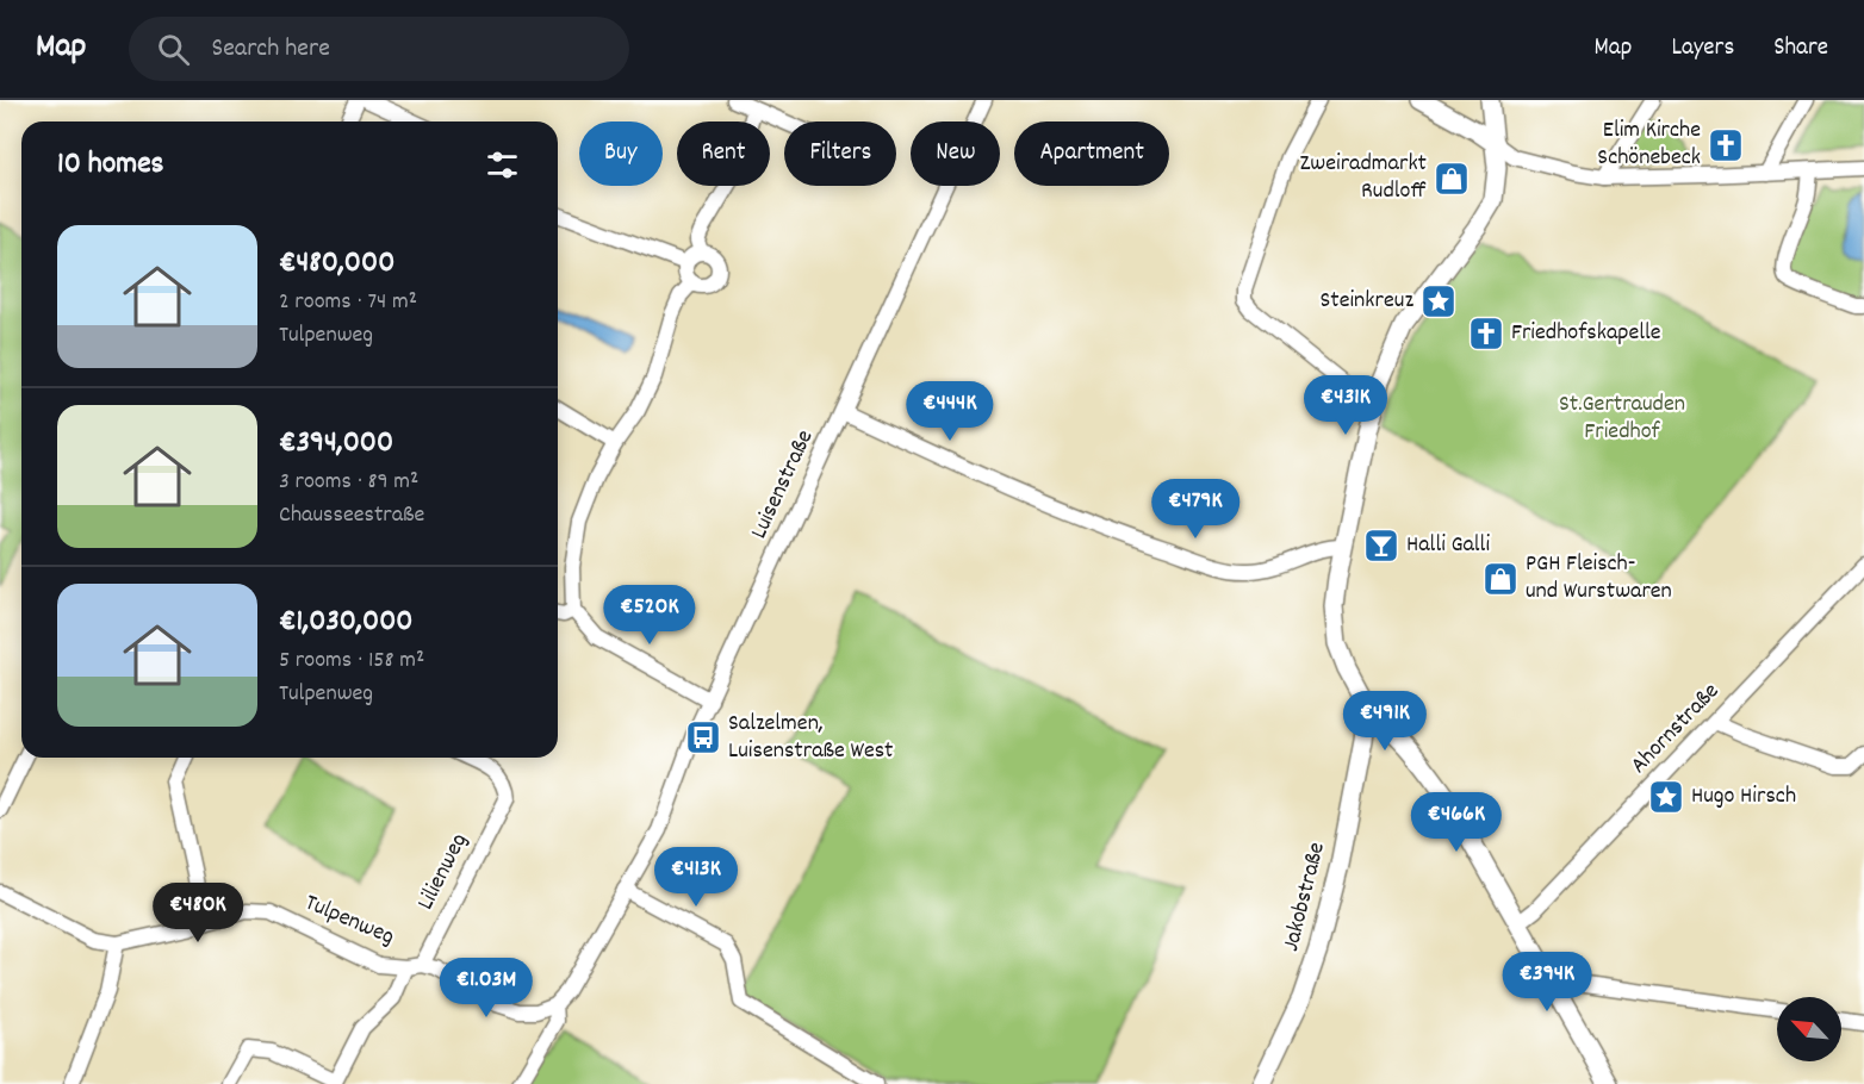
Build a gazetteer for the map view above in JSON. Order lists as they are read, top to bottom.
{
  "streets": {
    "street": [
      "Luisenstraße",
      "Ahornstraße",
      "Lilienweg",
      "Jakobstraße",
      "Tulpenweg"
    ]
  },
  "crossings": [
    ["Lilienweg", "Tulpenweg"]
  ],
  "parks": ["St.Gertrauden Friedhof"],
  "places": {
    "church": ["Elim Kirche Schönebeck", "Friedhofskapelle"],
    "shop": ["Zweiradmarkt Rudloff", "PGH Fleisch- und Wurstwaren"],
    "place": ["Steinkreuz", "Hugo Hirsch"],
    "bar": ["Halli Galli"],
    "bus stop": ["Salzelmen, Luisenstraße West"]
  },
  "north": "top left",
  "page": {
    "header": "Map",
    "search": "Search here",
    "nav": ["Map", "Layers", "Share"],
    "chip": [
      "Buy",
      "Rent",
      "Filters",
      "New",
      "Apartment"
    ],
    "heading": "10 homes",
    "list": [
      {
        "name": "€480,000",
        "note": "2 rooms · 74 m² · Tulpenweg"
      },
      {
        "name": "€394,000",
        "note": "3 rooms · 89 m² · Chausseestraße"
      },
      {
        "name": "€1,030,000",
        "note": "5 rooms · 158 m² · Tulpenweg"
      }
    ],
    "price": [
      "€431K",
      "€444K",
      "€479K",
      "€520K",
      "€491K",
      "€466K",
      "€413K",
      "€480K",
      "€394K",
      "€1.03M"
    ]
  }
}
